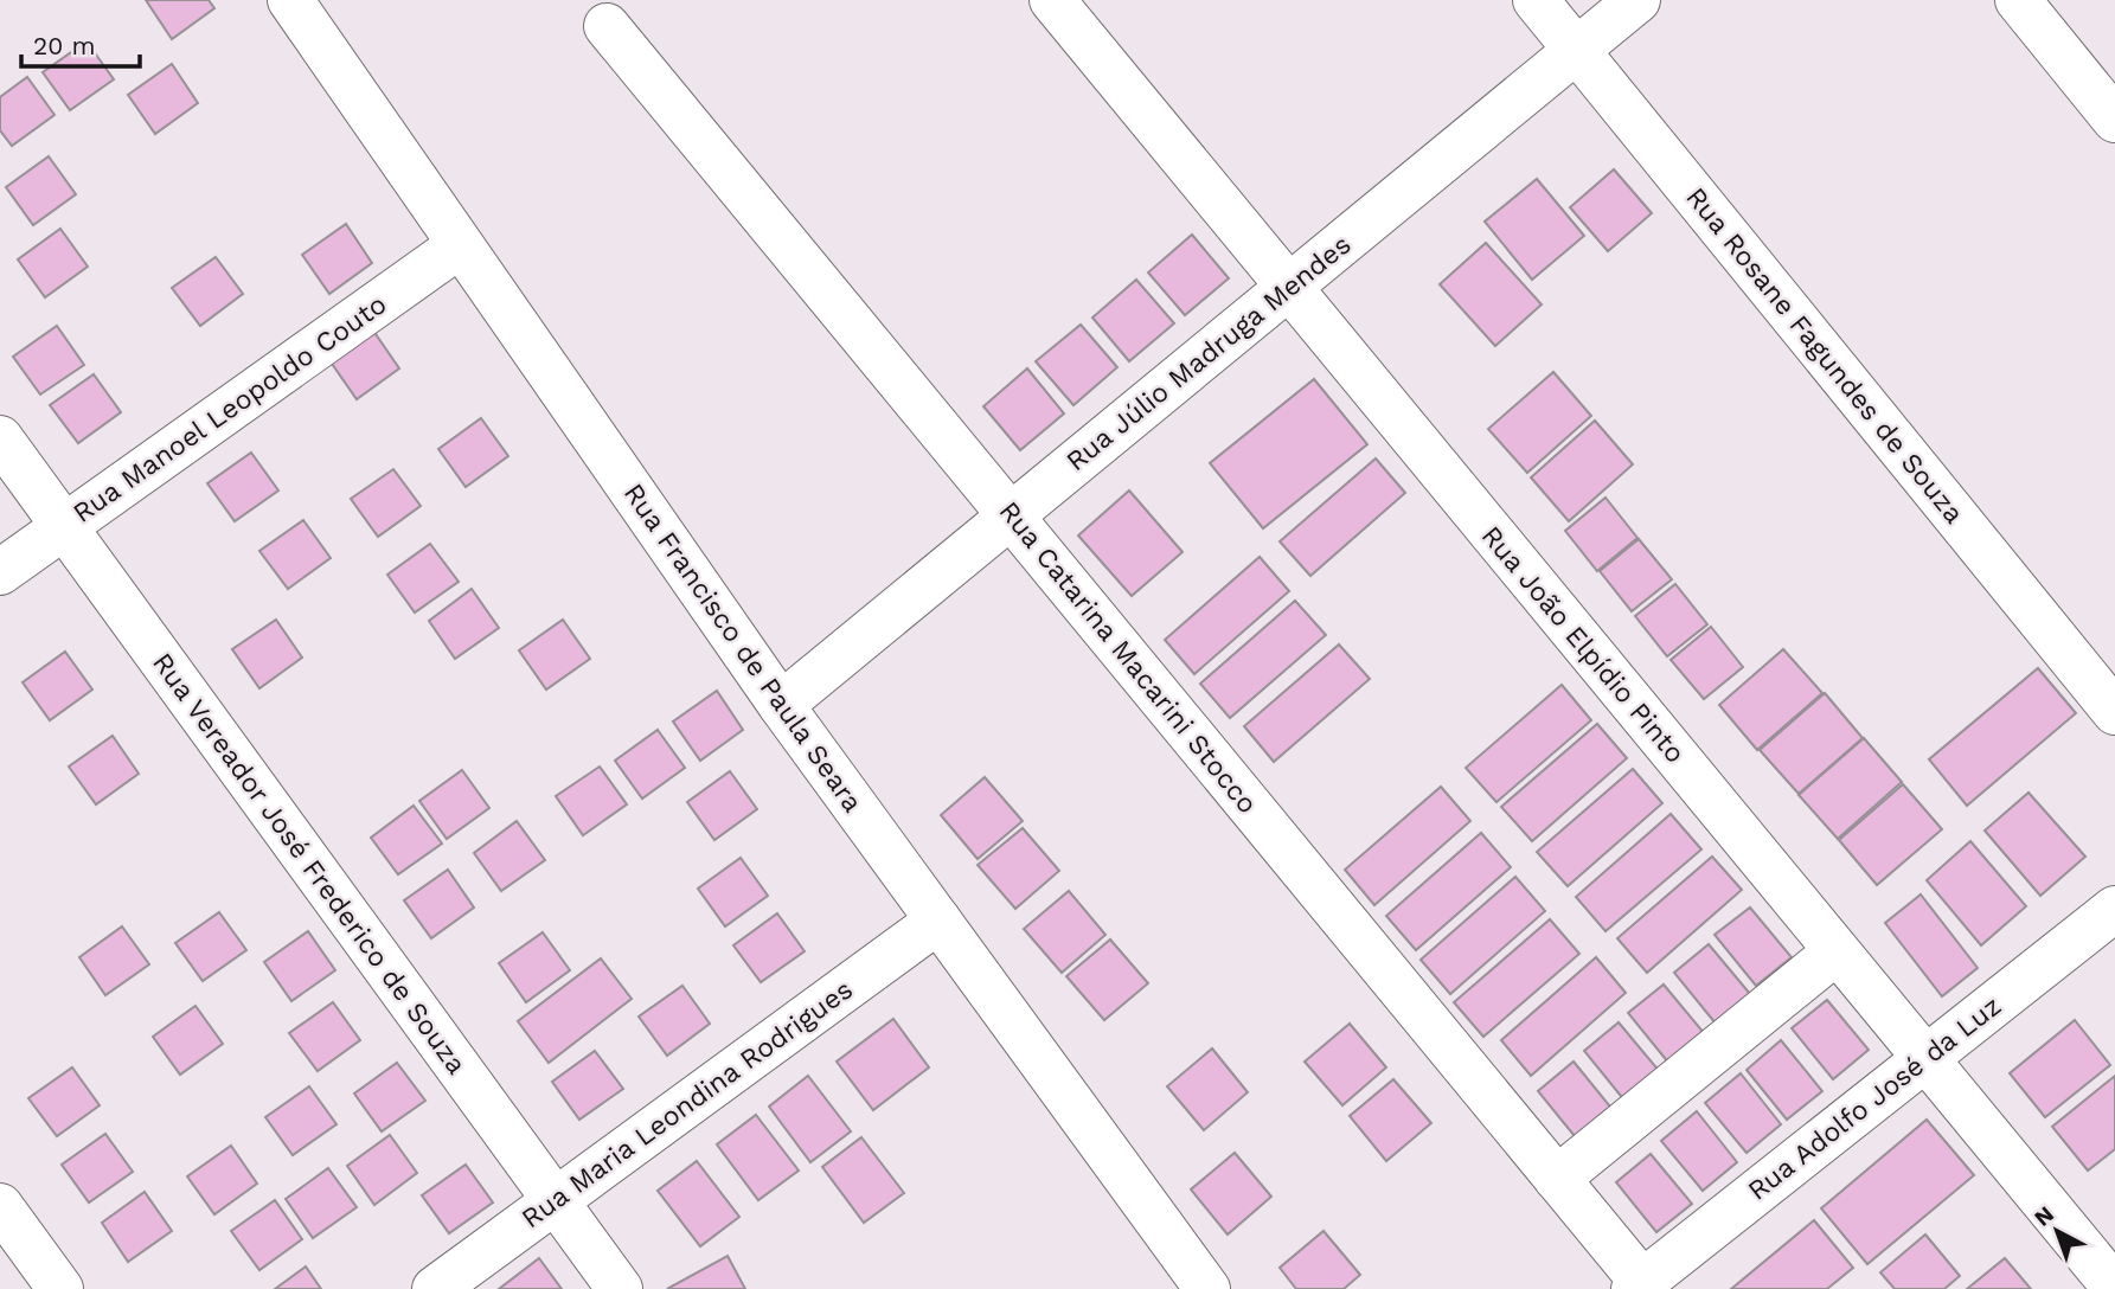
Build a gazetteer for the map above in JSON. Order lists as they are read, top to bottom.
{
  "streets": {
    "street": [
      "Rua Júlio Madruga Mendes",
      "Rua Rosane Fagundes de Souza",
      "Rua Manoel Leopoldo Couto",
      "Rua João Elpídio Pinto",
      "Rua Francisco de Paula Seara",
      "Rua Catarina Macarini Stocco",
      "Rua Vereador José Frederico de Souza",
      "Rua Adolfo José da Luz",
      "Rua Maria Leondina Rodrigues"
    ]
  },
  "crossings": [
    ["Rua Júlio Madruga Mendes", "Rua Rosane Fagundes de Souza"],
    ["Rua Júlio Madruga Mendes", "Rua João Elpídio Pinto"],
    ["Rua Júlio Madruga Mendes", "Rua Francisco de Paula Seara"],
    ["Rua Júlio Madruga Mendes", "Rua Catarina Macarini Stocco"],
    ["Rua Manoel Leopoldo Couto", "Rua Francisco de Paula Seara"],
    ["Rua Manoel Leopoldo Couto", "Rua Vereador José Frederico de Souza"],
    ["Rua João Elpídio Pinto", "Rua Adolfo José da Luz"],
    ["Rua Francisco de Paula Seara", "Rua Maria Leondina Rodrigues"],
    ["Rua Catarina Macarini Stocco", "Rua Adolfo José da Luz"],
    ["Rua Vereador José Frederico de Souza", "Rua Maria Leondina Rodrigues"]
  ],
  "scale_bar": "20 m",
  "north": "top left"
}
